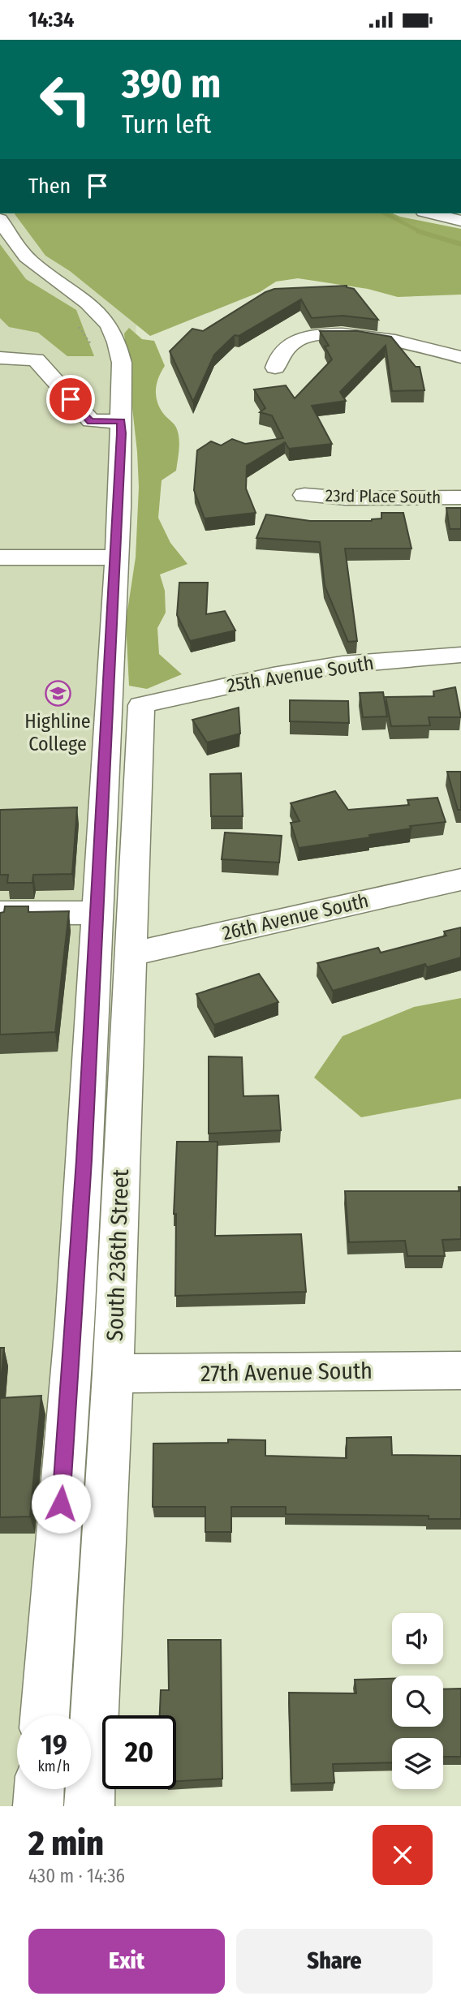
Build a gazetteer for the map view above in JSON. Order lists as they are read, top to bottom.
{
  "streets": {
    "street": [
      "23rd Place South",
      "25th Avenue South",
      "26th Avenue South",
      "South 236th Street",
      "27th Avenue South"
    ]
  },
  "crossings": [
    ["25th Avenue South", "South 236th Street"],
    ["26th Avenue South", "South 236th Street"],
    ["South 236th Street", "27th Avenue South"]
  ],
  "places": {
    "school or university": ["Highline College"]
  },
  "page": {
    "status": "14:34",
    "turn": ["390 m", "Turn left"],
    "then": "Then",
    "speed": "19 km/h",
    "limit": "20",
    "heading": ["2 min", "430 m · 14:36"],
    "buttons": ["Exit", "Share"]
  }
}
